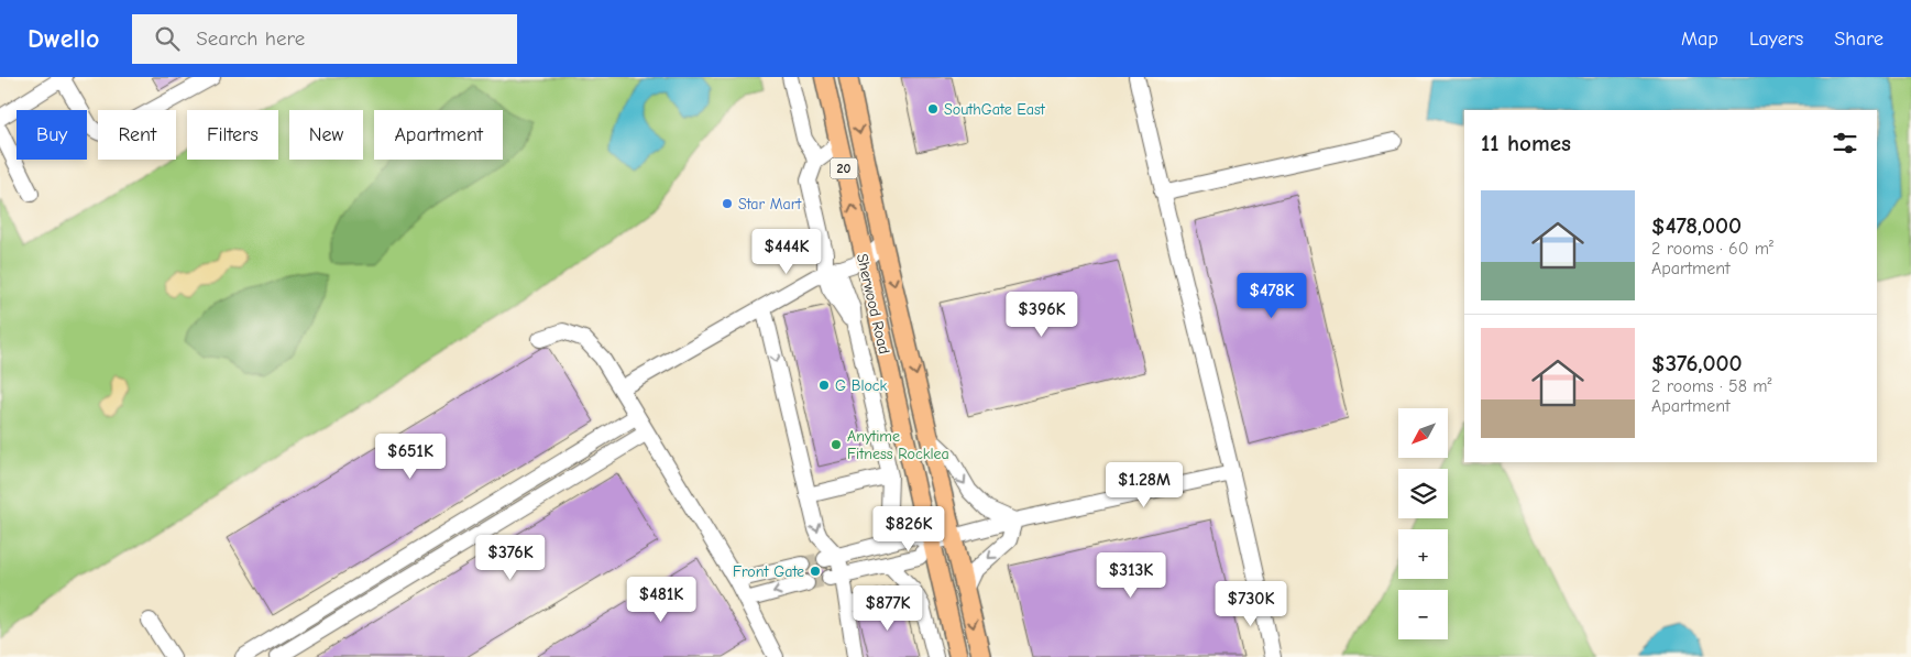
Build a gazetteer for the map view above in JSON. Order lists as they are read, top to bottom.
{
  "streets": {
    "main road": ["20", "Sherwood Road"]
  },
  "places": [
    "SouthGate East",
    "Star Mart",
    "G Block",
    "Anytime Fitness Rocklea",
    "Front Gate"
  ],
  "north": "bottom left",
  "page": {
    "header": "Dwello",
    "search": "Search here",
    "nav": ["Map", "Layers", "Share"],
    "chip": [
      "Buy",
      "Rent",
      "Filters",
      "New",
      "Apartment"
    ],
    "heading": "11 homes",
    "list": [
      {
        "name": "$478,000",
        "note": "2 rooms · 60 m² · Apartment"
      },
      {
        "name": "$376,000",
        "note": "2 rooms · 58 m² · Apartment"
      }
    ],
    "price": [
      "$444K",
      "$478K",
      "$396K",
      "$651K",
      "$1.28M",
      "$826K",
      "$376K",
      "$313K",
      "$481K",
      "$730K",
      "$877K"
    ],
    "map_buttons": ["+", "−"]
  }
}
